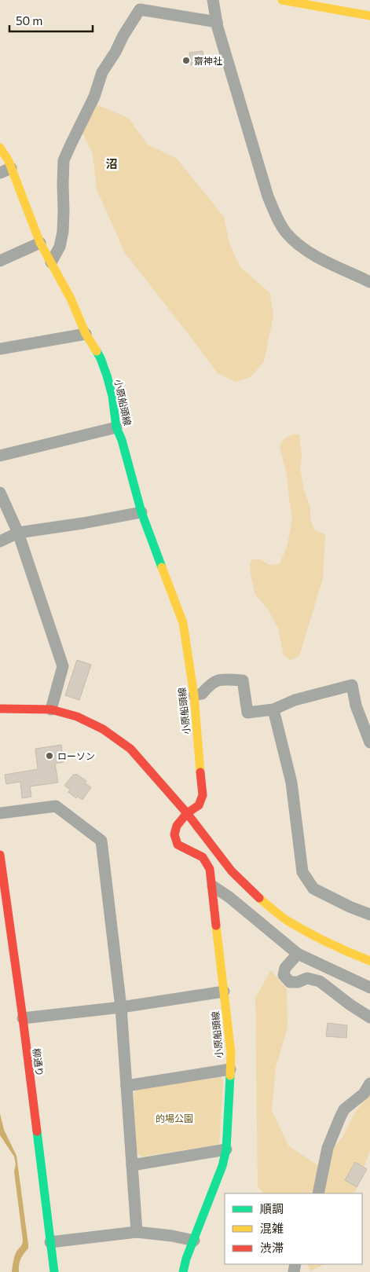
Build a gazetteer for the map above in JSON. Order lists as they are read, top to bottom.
{
  "streets": {
    "main road": ["小原船頭線", "柳通り"]
  },
  "districts": ["沼"],
  "parks": ["的場公園"],
  "places": ["齋神社", "ローソン"],
  "legend": ["順調", "混雑", "渋滞"],
  "scale_bar": "50 m"
}
